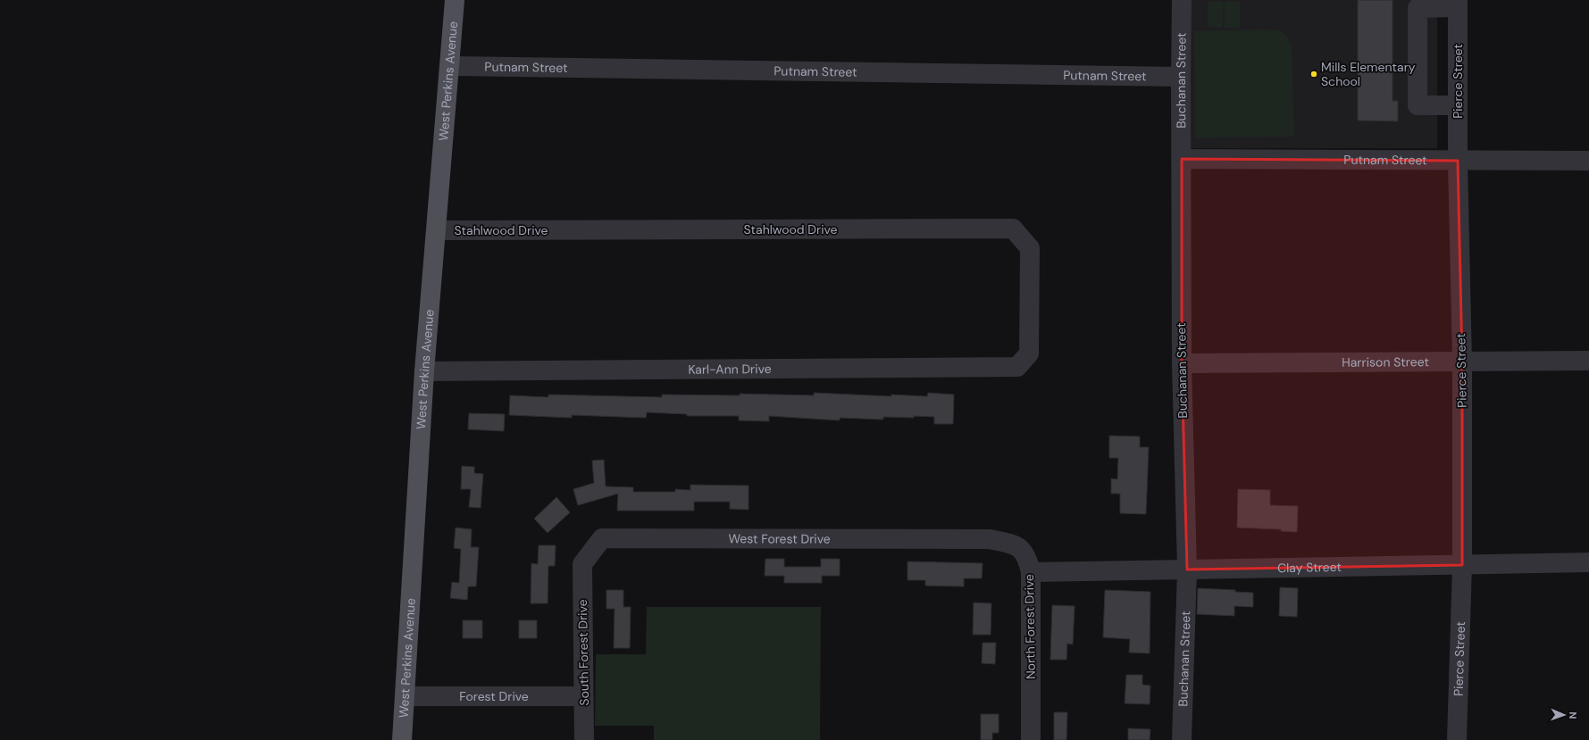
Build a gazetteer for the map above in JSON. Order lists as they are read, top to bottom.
{
  "streets": {
    "main road": ["West Perkins Avenue"],
    "street": [
      "Putnam Street",
      "Buchanan Street",
      "Pierce Street",
      "Stahlwood Drive",
      "Harrison Street",
      "Karl-Ann Drive",
      "West Forest Drive",
      "Clay Street",
      "North Forest Drive",
      "South Forest Drive",
      "Forest Drive"
    ]
  },
  "crossings": [
    ["Putnam Street", "West Perkins Avenue"],
    ["Putnam Street", "Buchanan Street"],
    ["Putnam Street", "Pierce Street"],
    ["West Perkins Avenue", "Stahlwood Drive"],
    ["West Perkins Avenue", "Karl-Ann Drive"],
    ["West Perkins Avenue", "Forest Drive"],
    ["Buchanan Street", "Harrison Street"],
    ["Buchanan Street", "Clay Street"],
    ["Pierce Street", "Harrison Street"],
    ["Pierce Street", "Clay Street"],
    ["Stahlwood Drive", "Karl-Ann Drive"],
    ["West Forest Drive", "North Forest Drive"],
    ["West Forest Drive", "South Forest Drive"],
    ["Clay Street", "North Forest Drive"],
    ["South Forest Drive", "Forest Drive"]
  ],
  "places": ["Mills Elementary School"],
  "north": "right"
}
